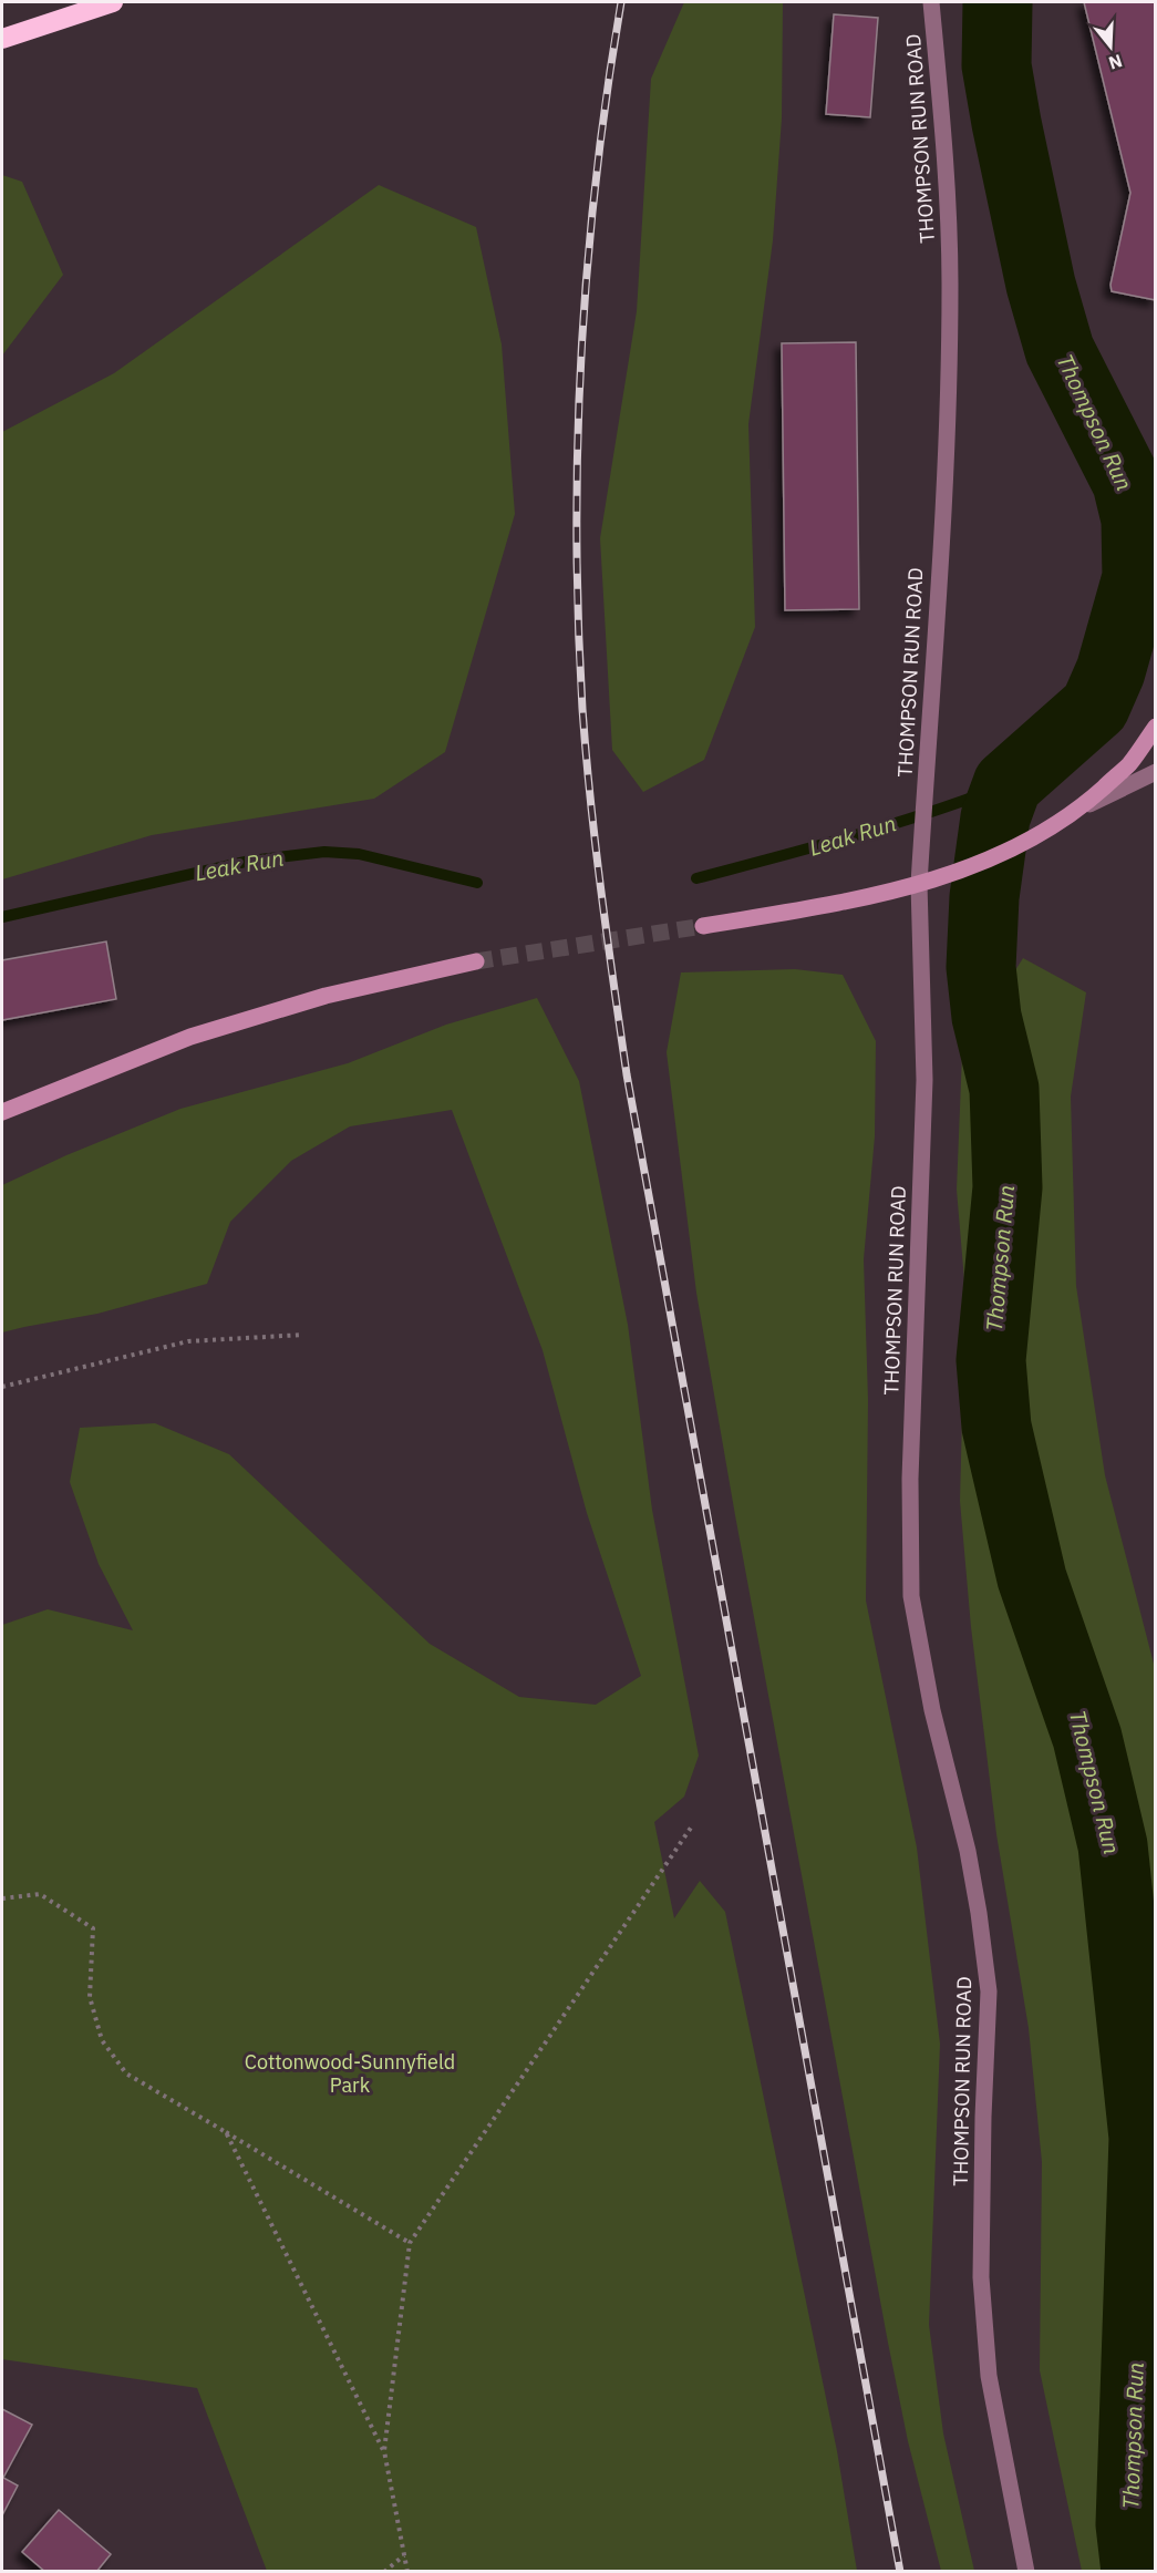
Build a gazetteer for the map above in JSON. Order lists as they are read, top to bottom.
{
  "streets": {
    "street": ["THOMPSON RUN ROAD"]
  },
  "water": ["Thompson Run", "Leak Run"],
  "parks": ["Cottonwood-Sunnyfield Park"],
  "north": "bottom"
}
